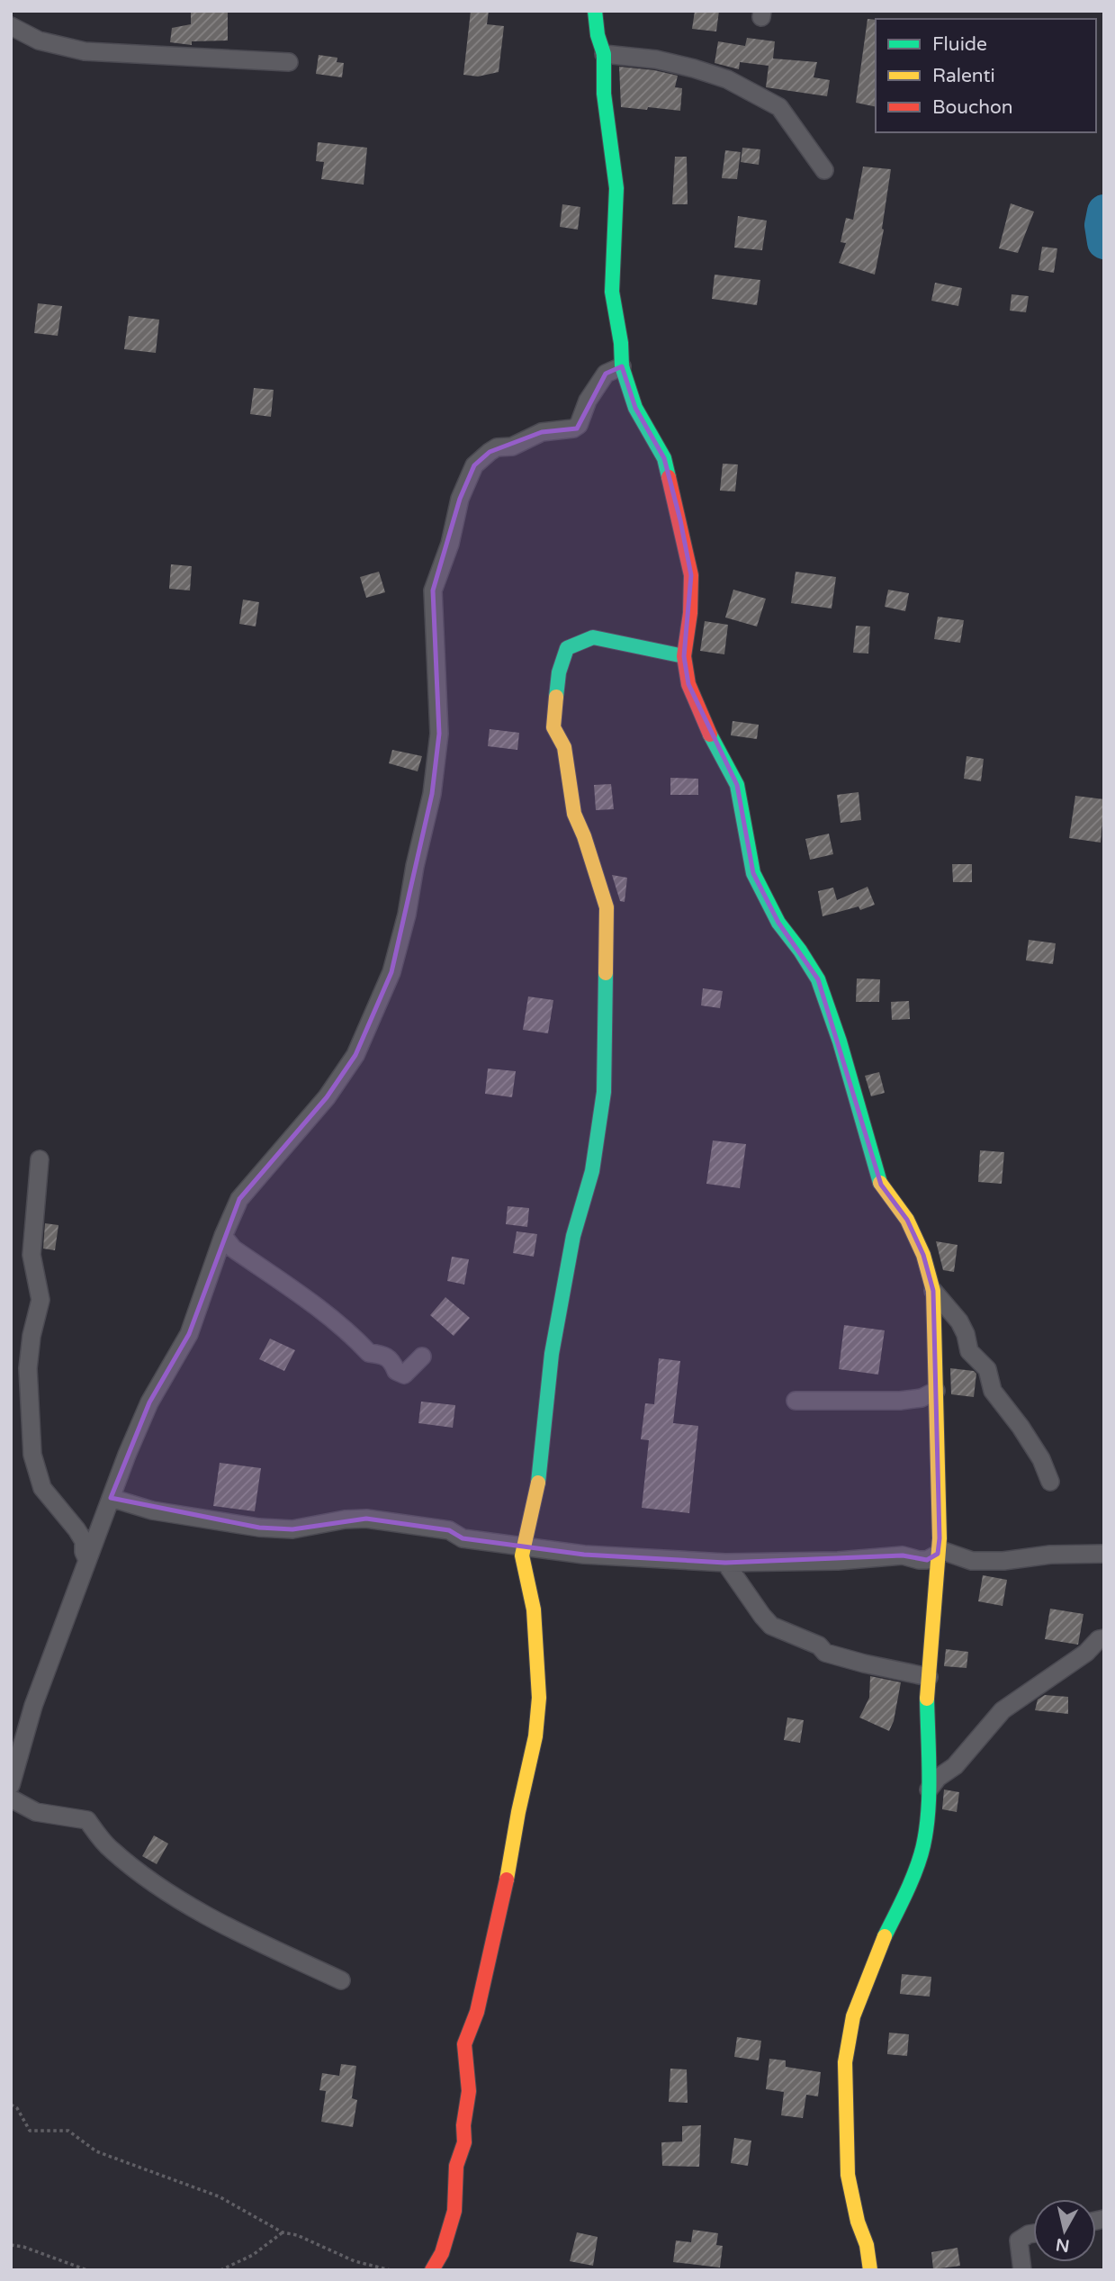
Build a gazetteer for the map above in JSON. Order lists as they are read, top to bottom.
{
  "legend": ["Fluide", "Ralenti", "Bouchon"],
  "north": "bottom"
}
